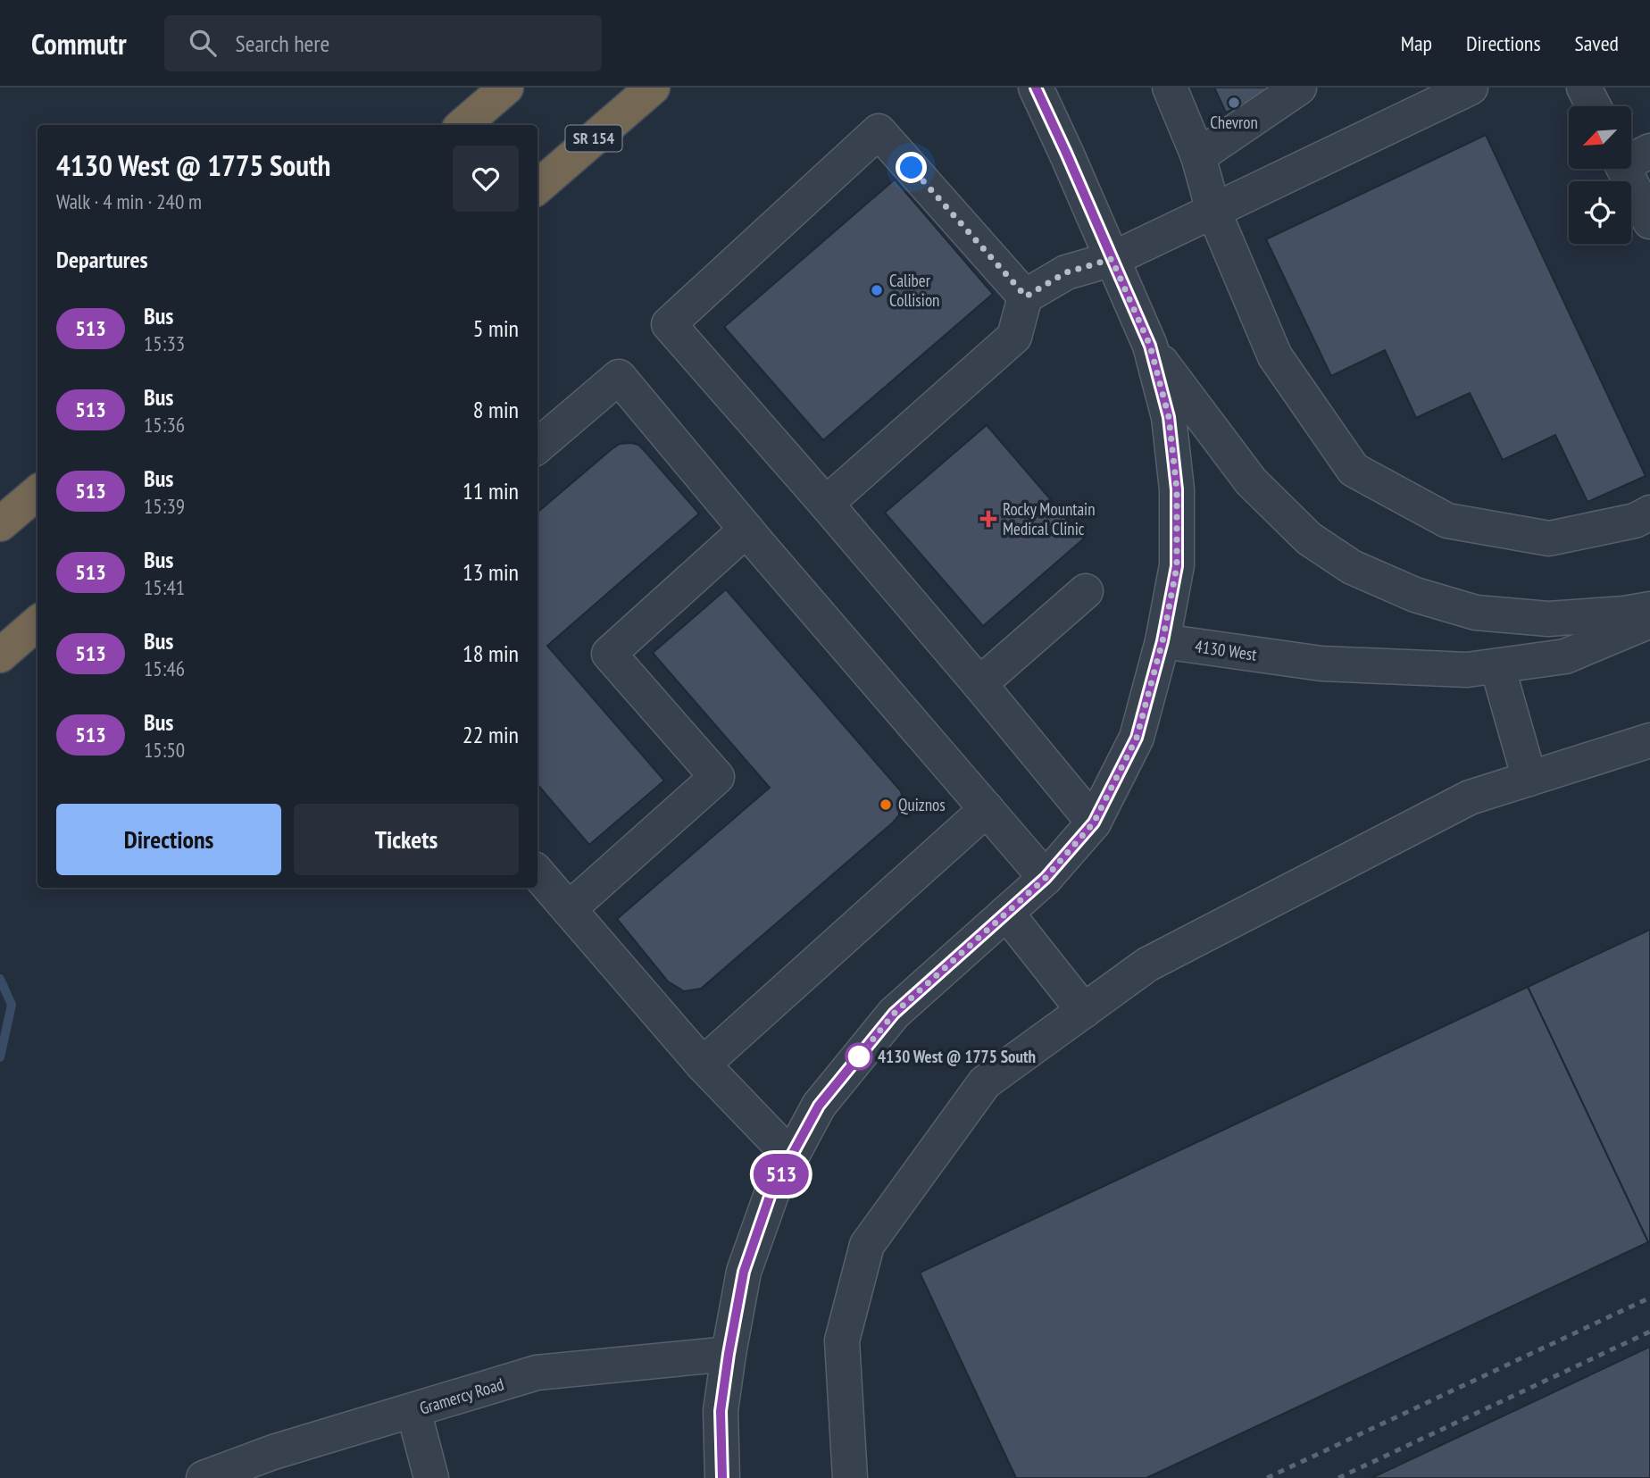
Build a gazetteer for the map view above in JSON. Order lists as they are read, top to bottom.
{
  "streets": {
    "highway": ["SR 154"],
    "street": ["4130 West", "Gramercy Road"]
  },
  "places": {
    "other": [
      "Chevron",
      "Caliber Collision",
      "Quiznos",
      "4130 West @ 1775 South"
    ],
    "health": ["Rocky Mountain Medical Clinic"]
  },
  "lines": ["bus line 513"],
  "north": "bottom left",
  "page": {
    "header": "Commutr",
    "search": "Search here",
    "nav": ["Map", "Directions", "Saved"],
    "on_map": "513",
    "heading": [
      ["4130 West @ 1775 South", "Walk · 4 min · 240 m"],
      "Departures"
    ],
    "list": [
      {
        "mark": "513",
        "name": "Bus",
        "note": "15:33",
        "value": "5 min"
      },
      {
        "mark": "513",
        "name": "Bus",
        "note": "15:36",
        "value": "8 min"
      },
      {
        "mark": "513",
        "name": "Bus",
        "note": "15:39",
        "value": "11 min"
      },
      {
        "mark": "513",
        "name": "Bus",
        "note": "15:41",
        "value": "13 min"
      },
      {
        "mark": "513",
        "name": "Bus",
        "note": "15:46",
        "value": "18 min"
      },
      {
        "mark": "513",
        "name": "Bus",
        "note": "15:50",
        "value": "22 min"
      }
    ],
    "buttons": ["Directions", "Tickets"]
  }
}
